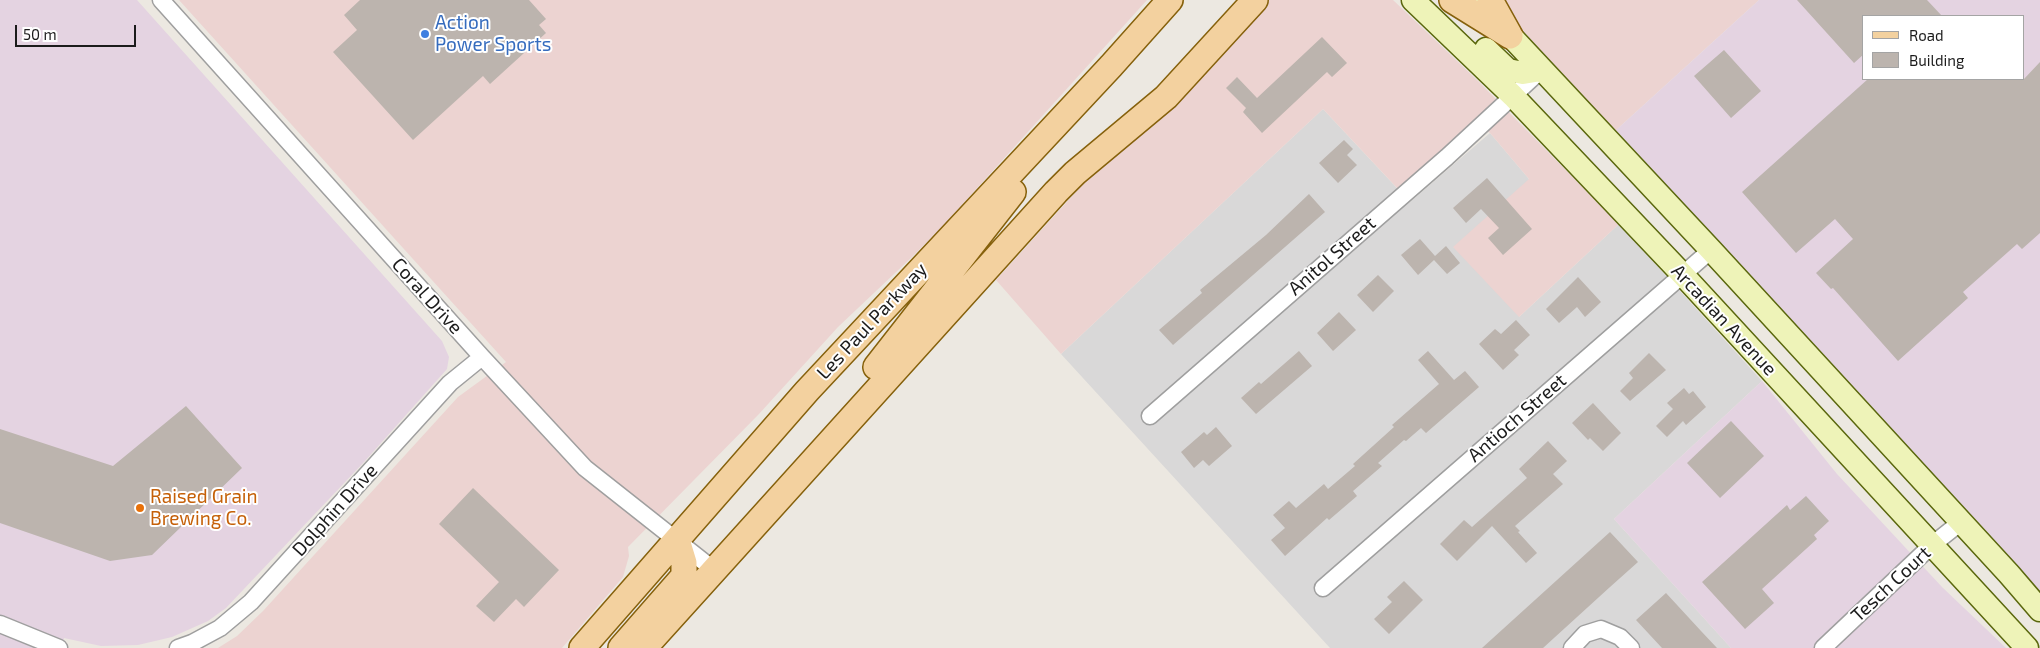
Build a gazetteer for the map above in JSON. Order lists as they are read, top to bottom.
{
  "streets": {
    "main road": ["Arcadian Avenue", "Les Paul Parkway"],
    "street": [
      "Anitol Street",
      "Coral Drive",
      "Antioch Street",
      "Dolphin Drive",
      "Tesch Court"
    ]
  },
  "crossings": [
    ["Anitol Street", "Arcadian Avenue"],
    ["Coral Drive", "Les Paul Parkway"],
    ["Coral Drive", "Dolphin Drive"],
    ["Arcadian Avenue", "Antioch Street"],
    ["Arcadian Avenue", "Tesch Court"]
  ],
  "places": ["Action Power Sports", "Raised Grain Brewing Co."],
  "legend": ["Road", "Building"],
  "scale_bar": "50 m"
}
